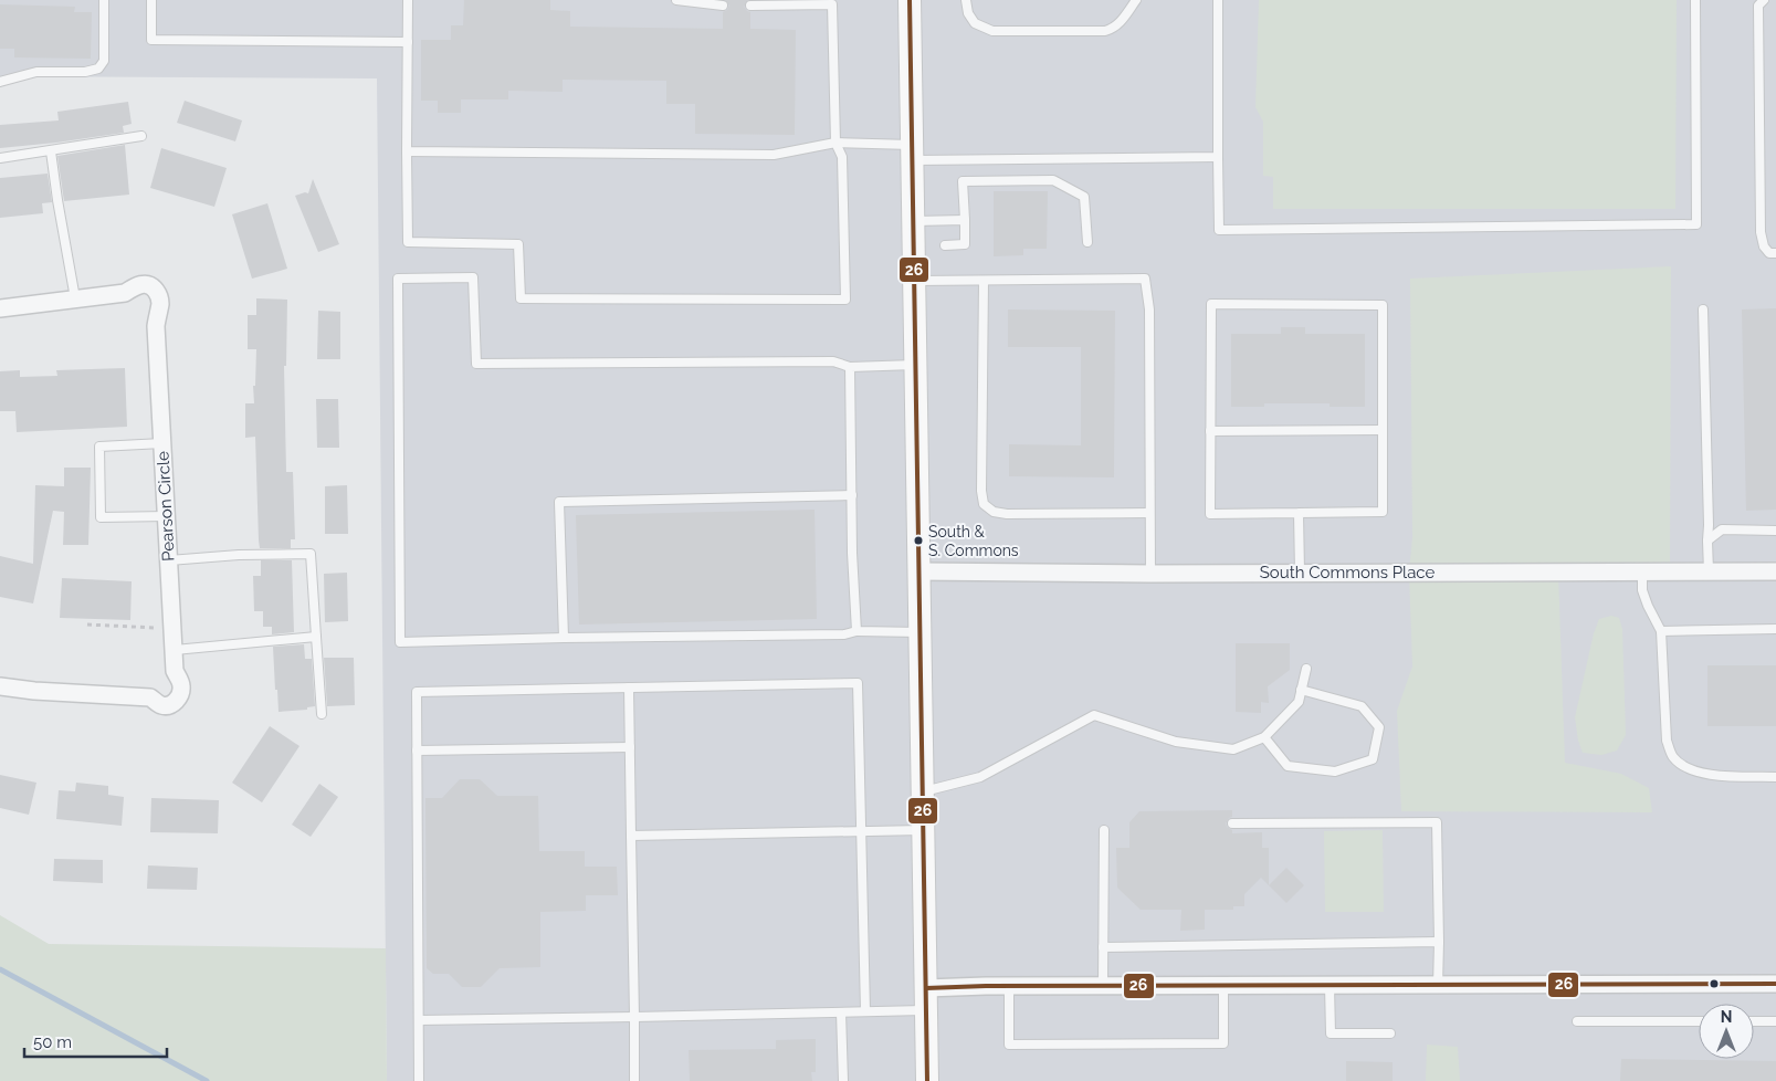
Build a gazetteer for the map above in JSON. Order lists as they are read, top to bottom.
{
  "streets": {
    "street": ["Pearson Circle", "South Commons Place"]
  },
  "places": ["South & S. Commons"],
  "lines": ["transit line 26"],
  "scale_bar": "50 m",
  "north": "top"
}
